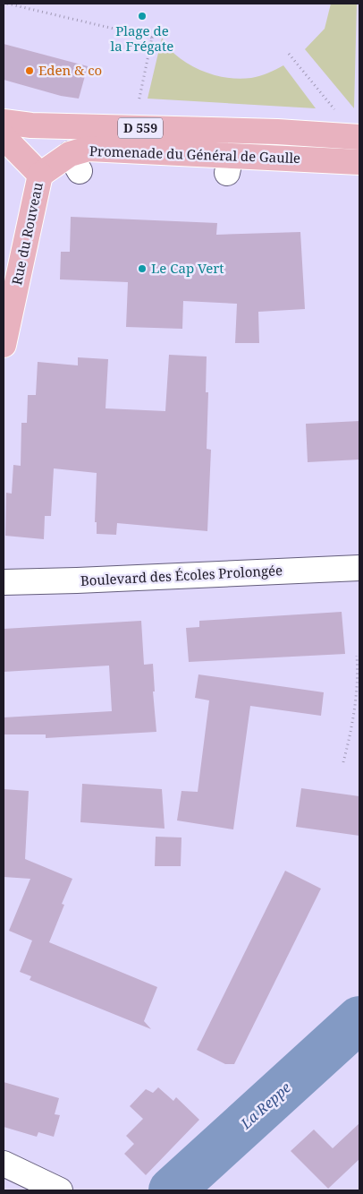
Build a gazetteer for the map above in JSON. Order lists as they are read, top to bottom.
{
  "streets": {
    "main road": ["D 559", "Promenade du Général de Gaulle", "Rue du Rouveau"],
    "street": ["Boulevard des Écoles Prolongée"]
  },
  "crossings": [
    ["Promenade du Général de Gaulle", "Rue du Rouveau"]
  ],
  "water": ["La Reppe"],
  "places": ["Plage de la Frégate", "Eden & co", "Le Cap Vert"]
}
